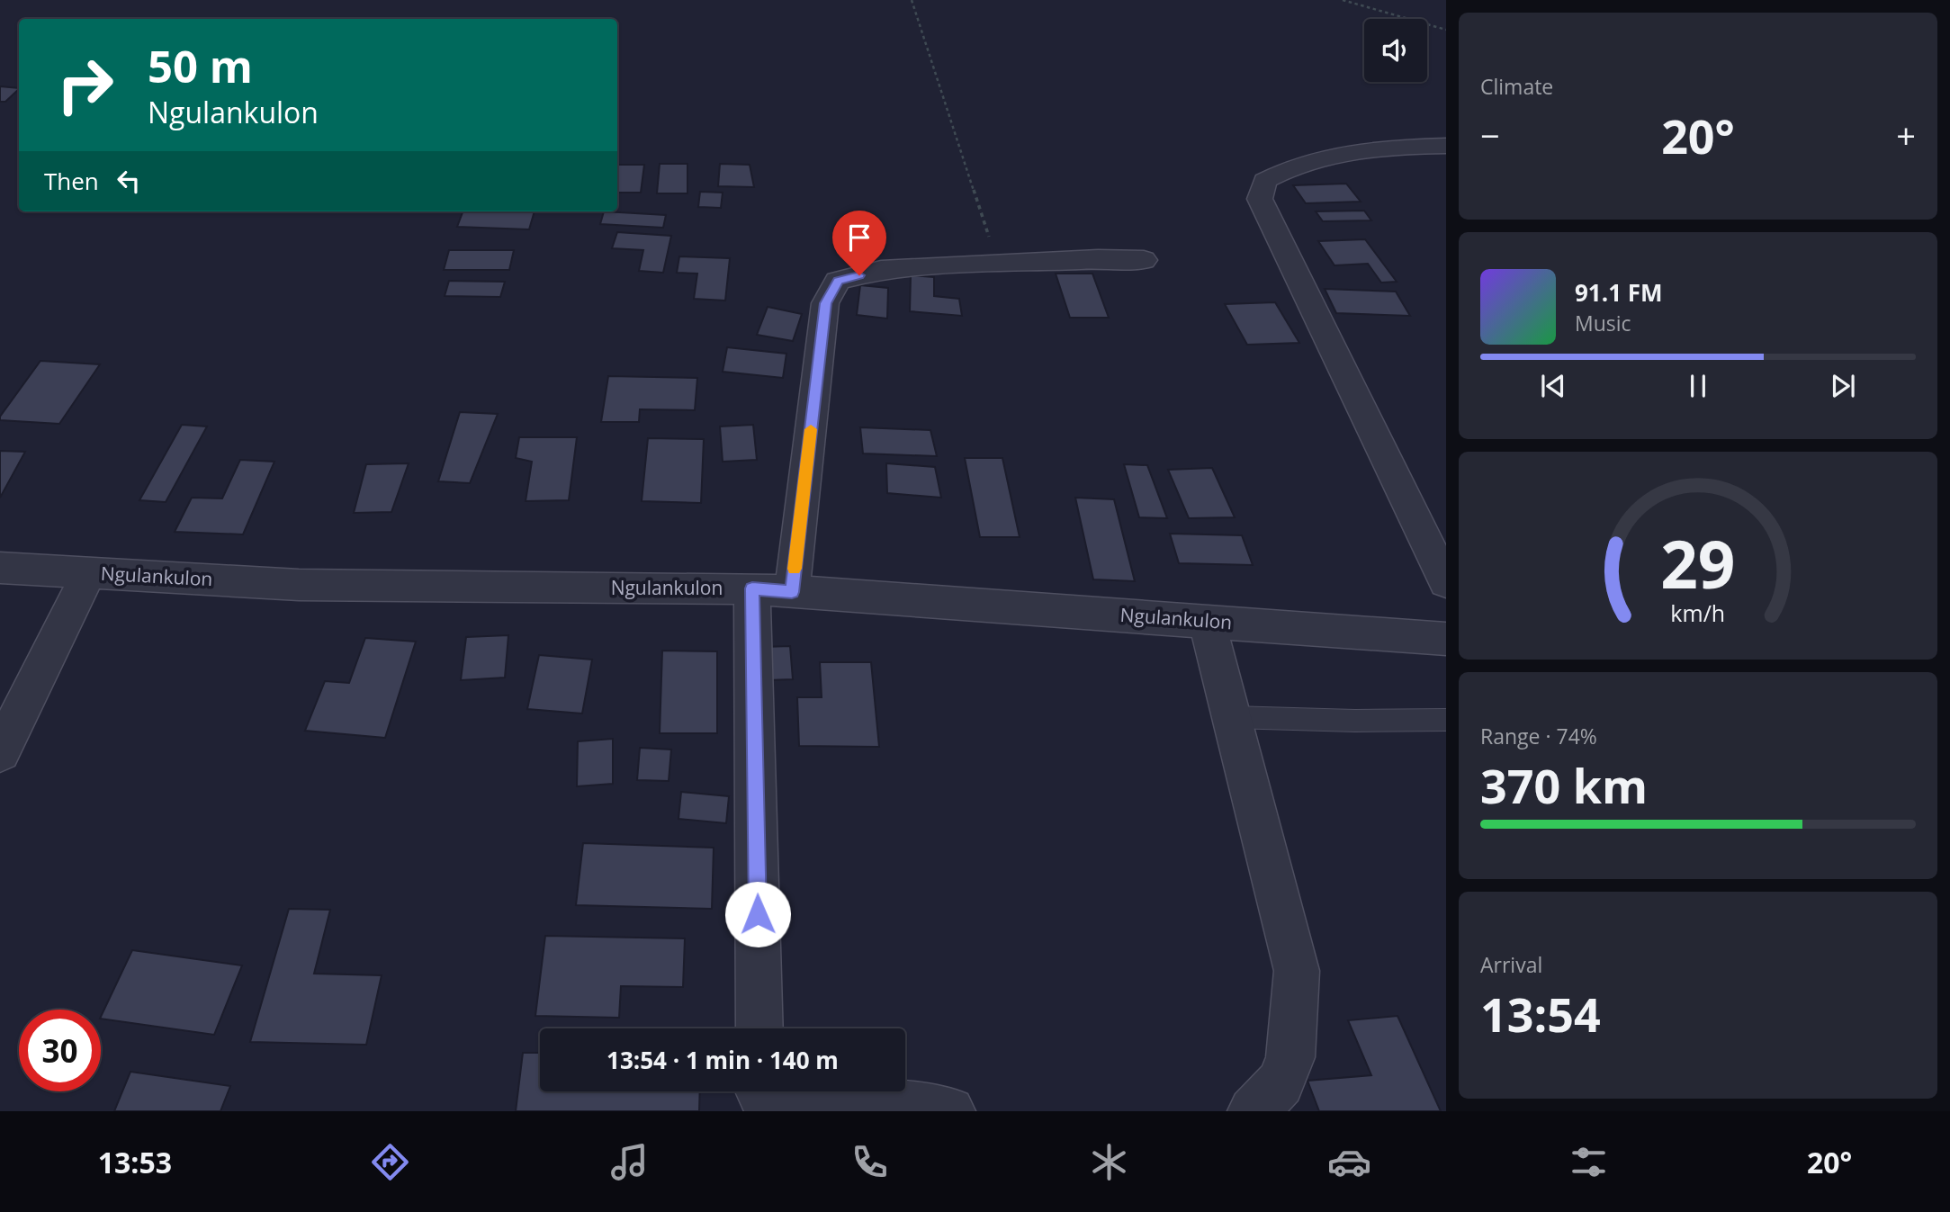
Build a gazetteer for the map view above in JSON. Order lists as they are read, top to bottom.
{
  "streets": {
    "street": ["Ngulankulon"]
  },
  "page": {
    "tile": [
      "Climate",
      ["Range · 74%", "370 km"],
      ["Arrival", "13:54"]
    ],
    "turn": ["50 m", "Ngulankulon"],
    "heat": ["−", "20°", "+"],
    "then": "Then",
    "song": ["91.1 FM", "Music"],
    "limit": "30",
    "trip": "13:54 · 1 min · 140 m",
    "tabs": ["13:53", "20°"],
    "gauge": ["29", "km/h"]
  }
}
